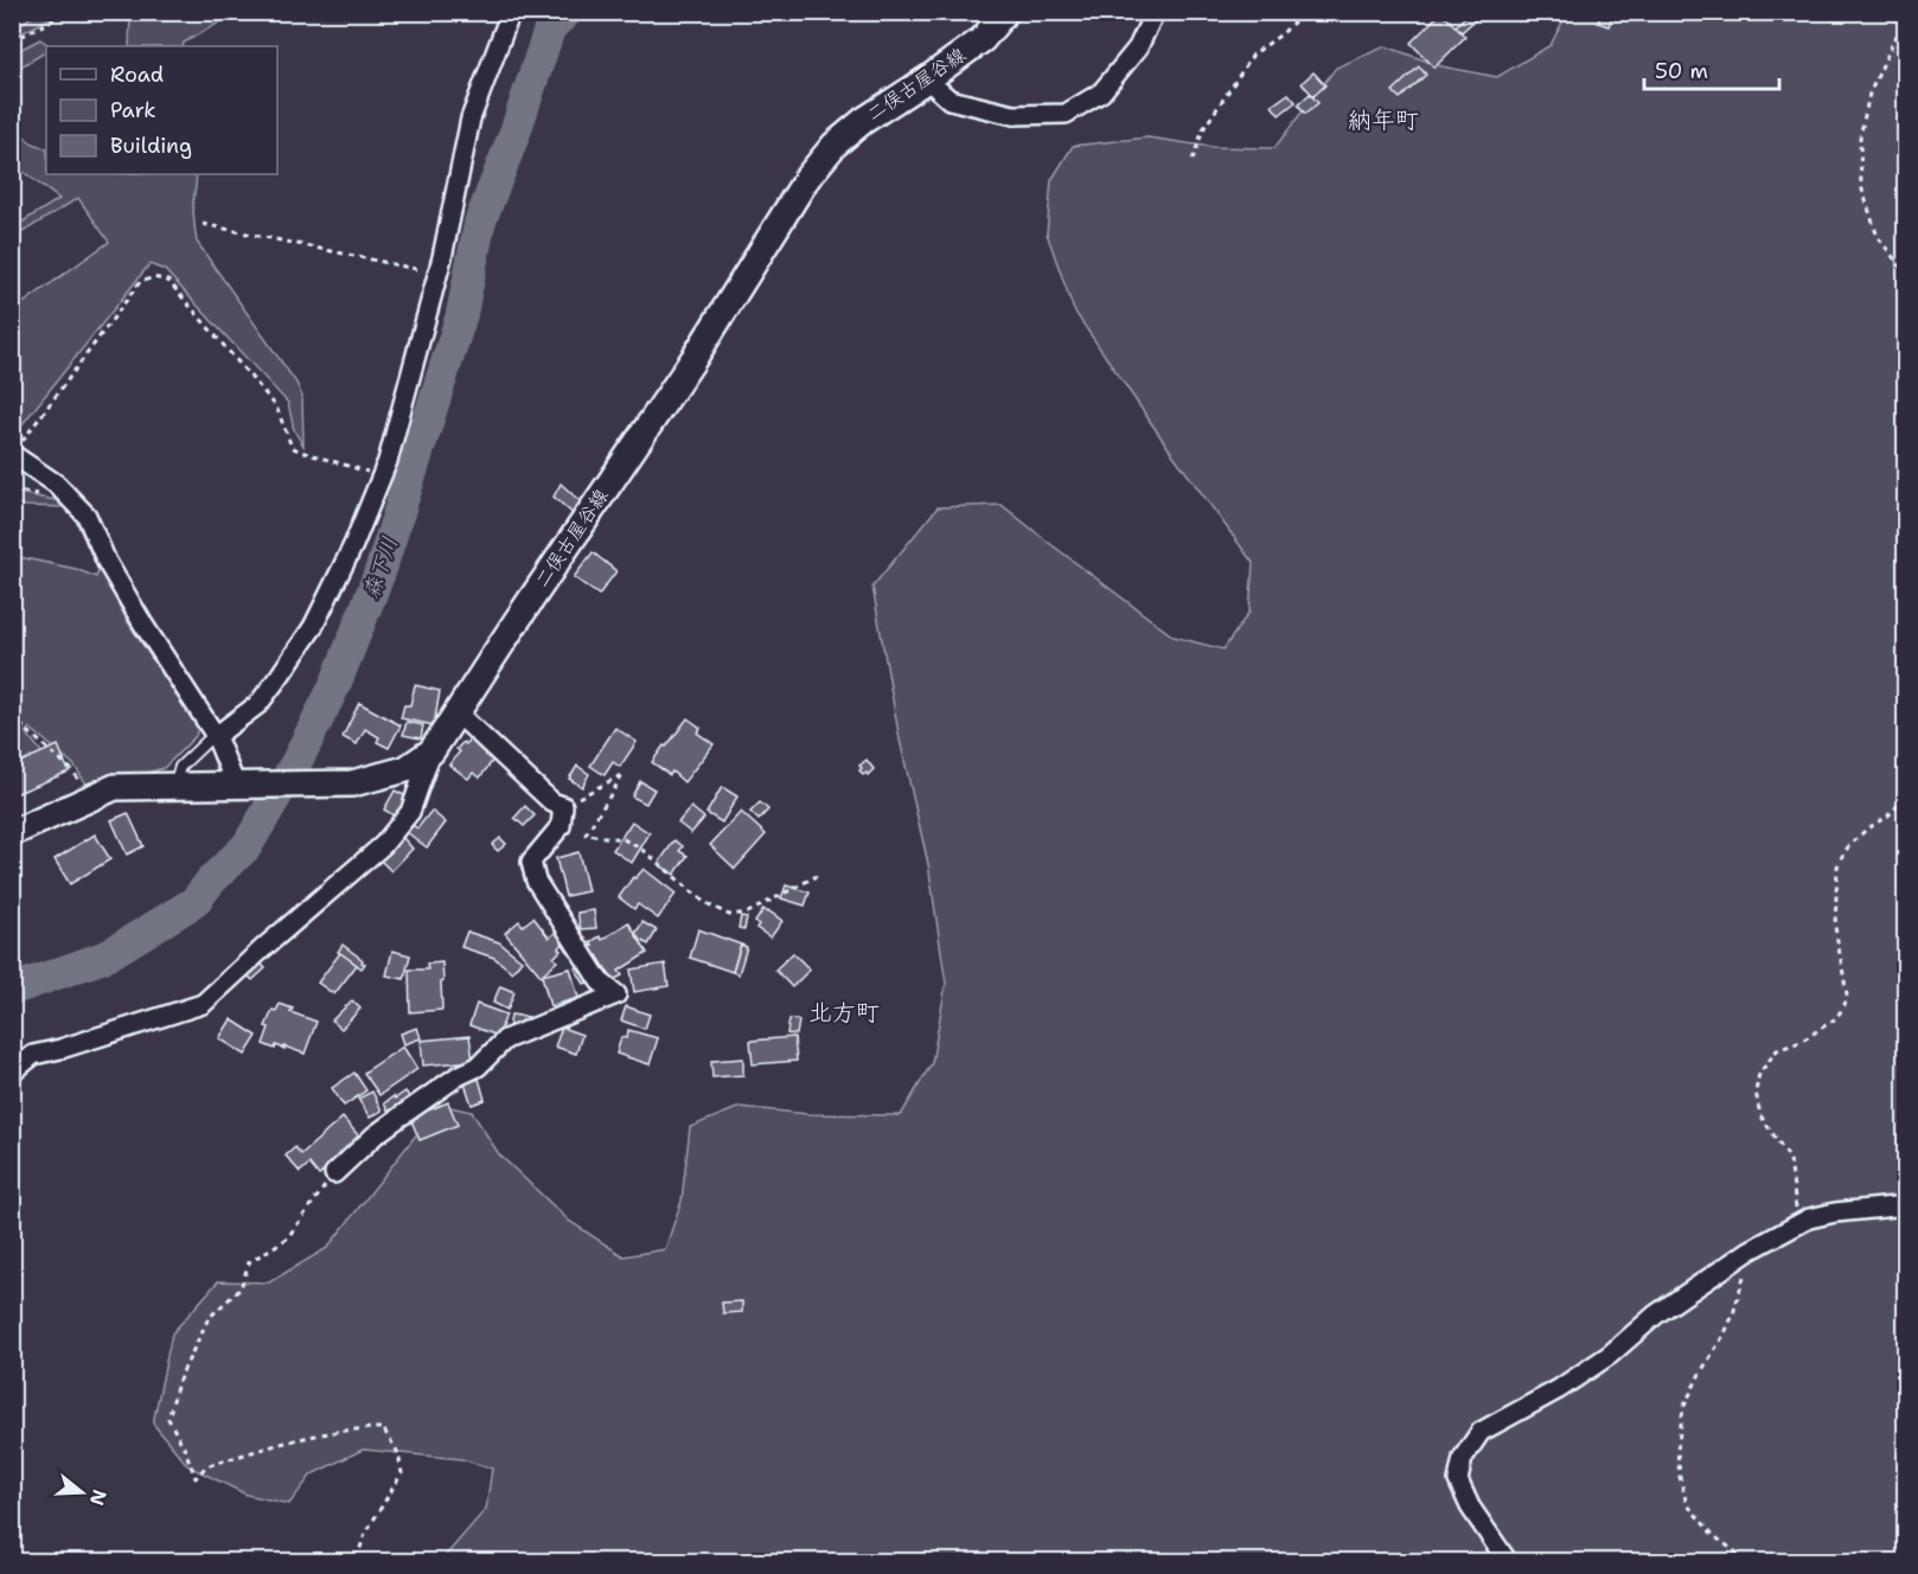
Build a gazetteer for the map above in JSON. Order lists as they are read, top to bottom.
{
  "streets": {
    "main road": ["二俣古屋谷線"]
  },
  "districts": ["納年町", "北方町"],
  "water": ["森下川"],
  "legend": ["Road", "Park", "Building"],
  "scale_bar": "50 m",
  "north": "right"
}
